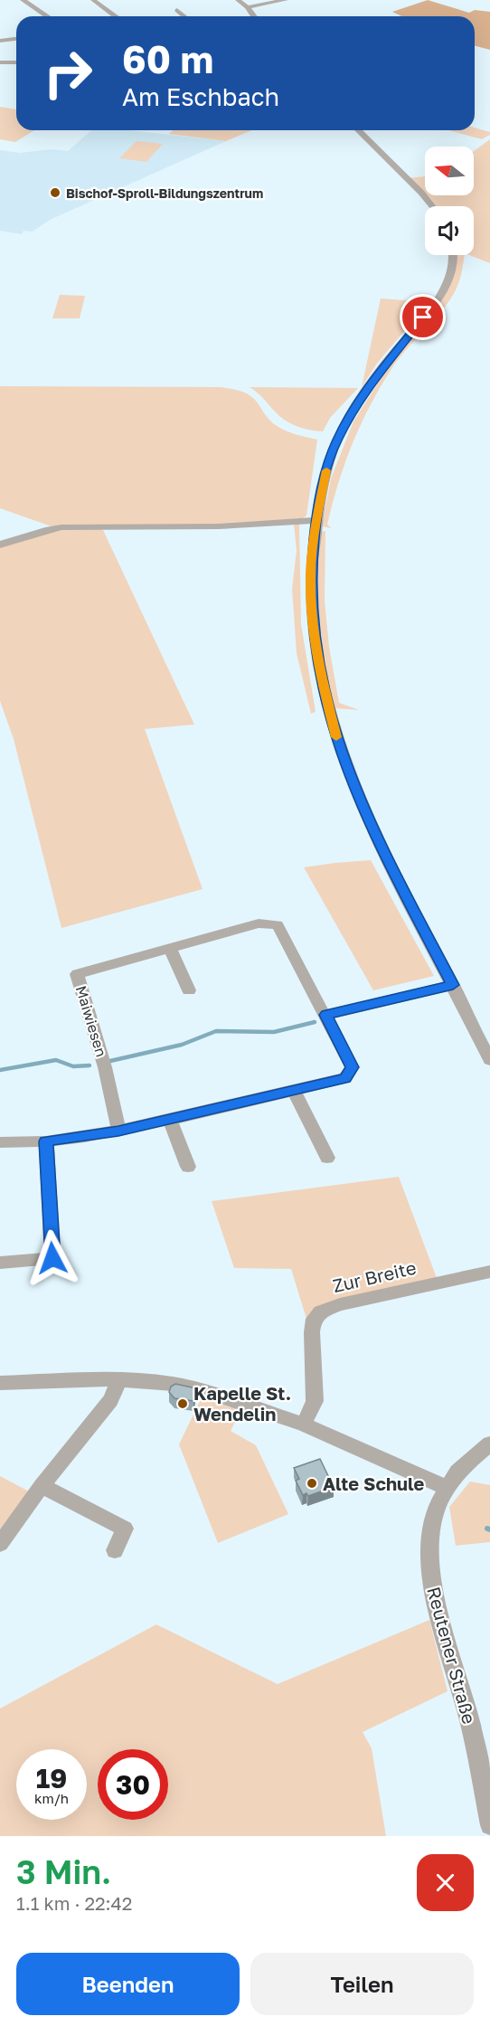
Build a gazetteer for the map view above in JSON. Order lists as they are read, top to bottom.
{
  "streets": {
    "street": ["Maiwiesen", "Zur Breite", "Reutener Straße"]
  },
  "places": ["Bischof-Sproll-Bildungszentrum", "Kapelle St. Wendelin", "Alte Schule"],
  "north": "left",
  "page": {
    "turn": ["60 m", "Am Eschbach"],
    "speed": "19 km/h",
    "limit": "30",
    "heading": ["3 Min.", "1.1 km · 22:42"],
    "buttons": ["Beenden", "Teilen"]
  }
}
